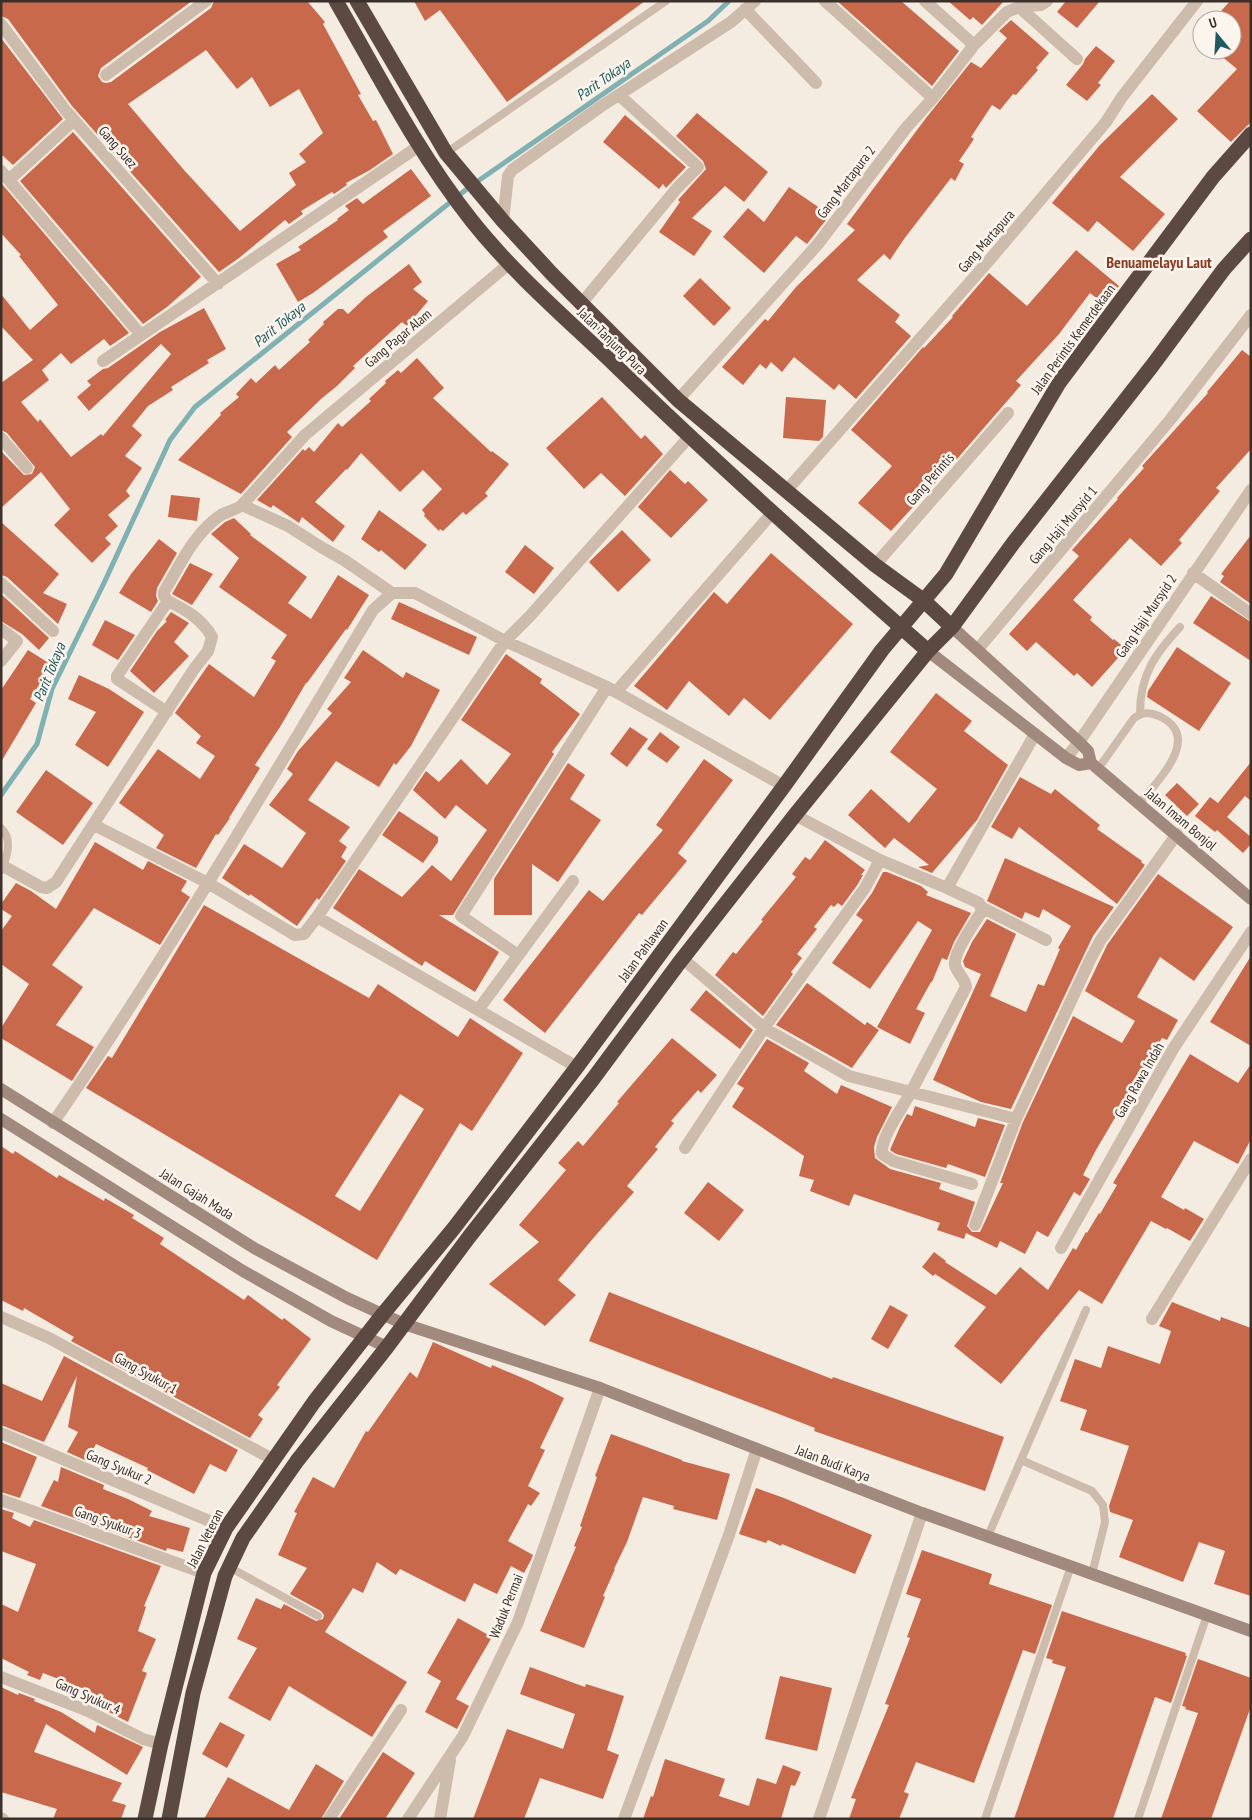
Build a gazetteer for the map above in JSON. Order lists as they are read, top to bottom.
{
  "streets": {
    "highway": [
      "Jalan Perintis Kemerdekaan",
      "Jalan Tanjung Pura",
      "Jalan Pahlawan",
      "Jalan Veteran"
    ],
    "street": [
      "Gang Suez",
      "Gang Martapura 2",
      "Gang Martapura",
      "Gang Pagar Alam",
      "Gang Perintis",
      "Gang Haji Mursyid 1",
      "Gang Haji Mursyid 2",
      "Jalan Imam Bonjol",
      "Gang Rawa Indah",
      "Jalan Gajah Mada",
      "Gang Syukur 1",
      "Jalan Budi Karya",
      "Gang Syukur 2",
      "Gang Syukur 3",
      "Waduk Permai",
      "Gang Syukur 4"
    ]
  },
  "crossings": [
    ["Gang Martapura 2", "Jalan Tanjung Pura"],
    ["Gang Martapura", "Jalan Tanjung Pura"],
    ["Gang Pagar Alam", "Jalan Tanjung Pura"],
    ["Jalan Perintis Kemerdekaan", "Jalan Tanjung Pura"],
    ["Jalan Perintis Kemerdekaan", "Jalan Pahlawan"],
    ["Jalan Tanjung Pura", "Gang Perintis"],
    ["Jalan Tanjung Pura", "Jalan Imam Bonjol"],
    ["Jalan Tanjung Pura", "Jalan Pahlawan"],
    ["Gang Haji Mursyid 1", "Jalan Imam Bonjol"],
    ["Gang Haji Mursyid 2", "Jalan Imam Bonjol"],
    ["Jalan Pahlawan", "Jalan Gajah Mada"],
    ["Jalan Pahlawan", "Jalan Veteran"],
    ["Jalan Gajah Mada", "Jalan Budi Karya"],
    ["Gang Syukur 1", "Jalan Veteran"],
    ["Jalan Budi Karya", "Waduk Permai"],
    ["Gang Syukur 2", "Jalan Veteran"],
    ["Gang Syukur 3", "Jalan Veteran"],
    ["Jalan Veteran", "Gang Syukur 4"]
  ],
  "districts": ["Benuamelayu Laut"],
  "water": ["Parit Tokaya"],
  "north": "top"
}
